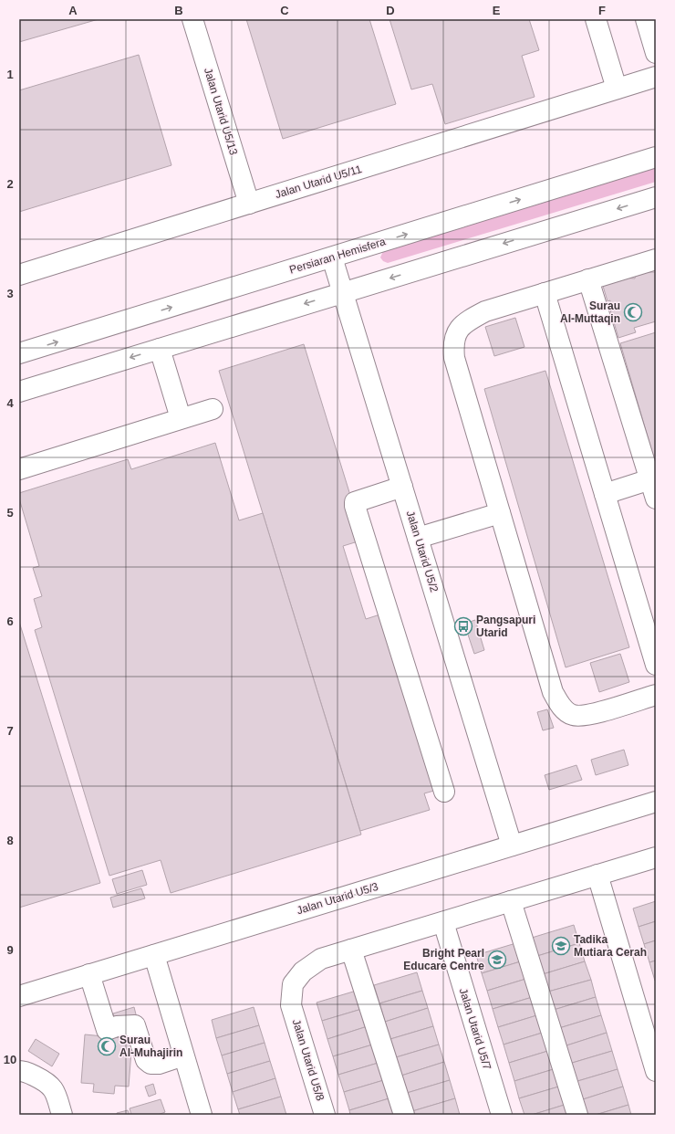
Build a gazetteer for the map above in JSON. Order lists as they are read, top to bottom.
{
  "streets": {
    "street": [
      "Jalan Utarid U5/13",
      "Jalan Utarid U5/11",
      "Persiaran Hemisfera",
      "Jalan Utarid U5/2",
      "Jalan Utarid U5/3",
      "Jalan Utarid U5/7",
      "Jalan Utarid U5/8"
    ]
  },
  "crossings": [
    ["Jalan Utarid U5/13", "Jalan Utarid U5/11"],
    ["Persiaran Hemisfera", "Jalan Utarid U5/2"],
    ["Jalan Utarid U5/2", "Jalan Utarid U5/3"]
  ],
  "places": {
    "mosque": ["Surau Al-Muttaqin", "Surau Al-Muhajirin"],
    "bus stop": ["Pangsapuri Utarid"],
    "school or university": ["Tadika Mutiara Cerah", "Bright Pearl Educare Centre"]
  },
  "grid": {
    "columns": [
      "A",
      "B",
      "C",
      "D",
      "E",
      "F"
    ],
    "rows": [
      "1",
      "2",
      "3",
      "4",
      "5",
      "6",
      "7",
      "8",
      "9",
      "10"
    ]
  }
}
